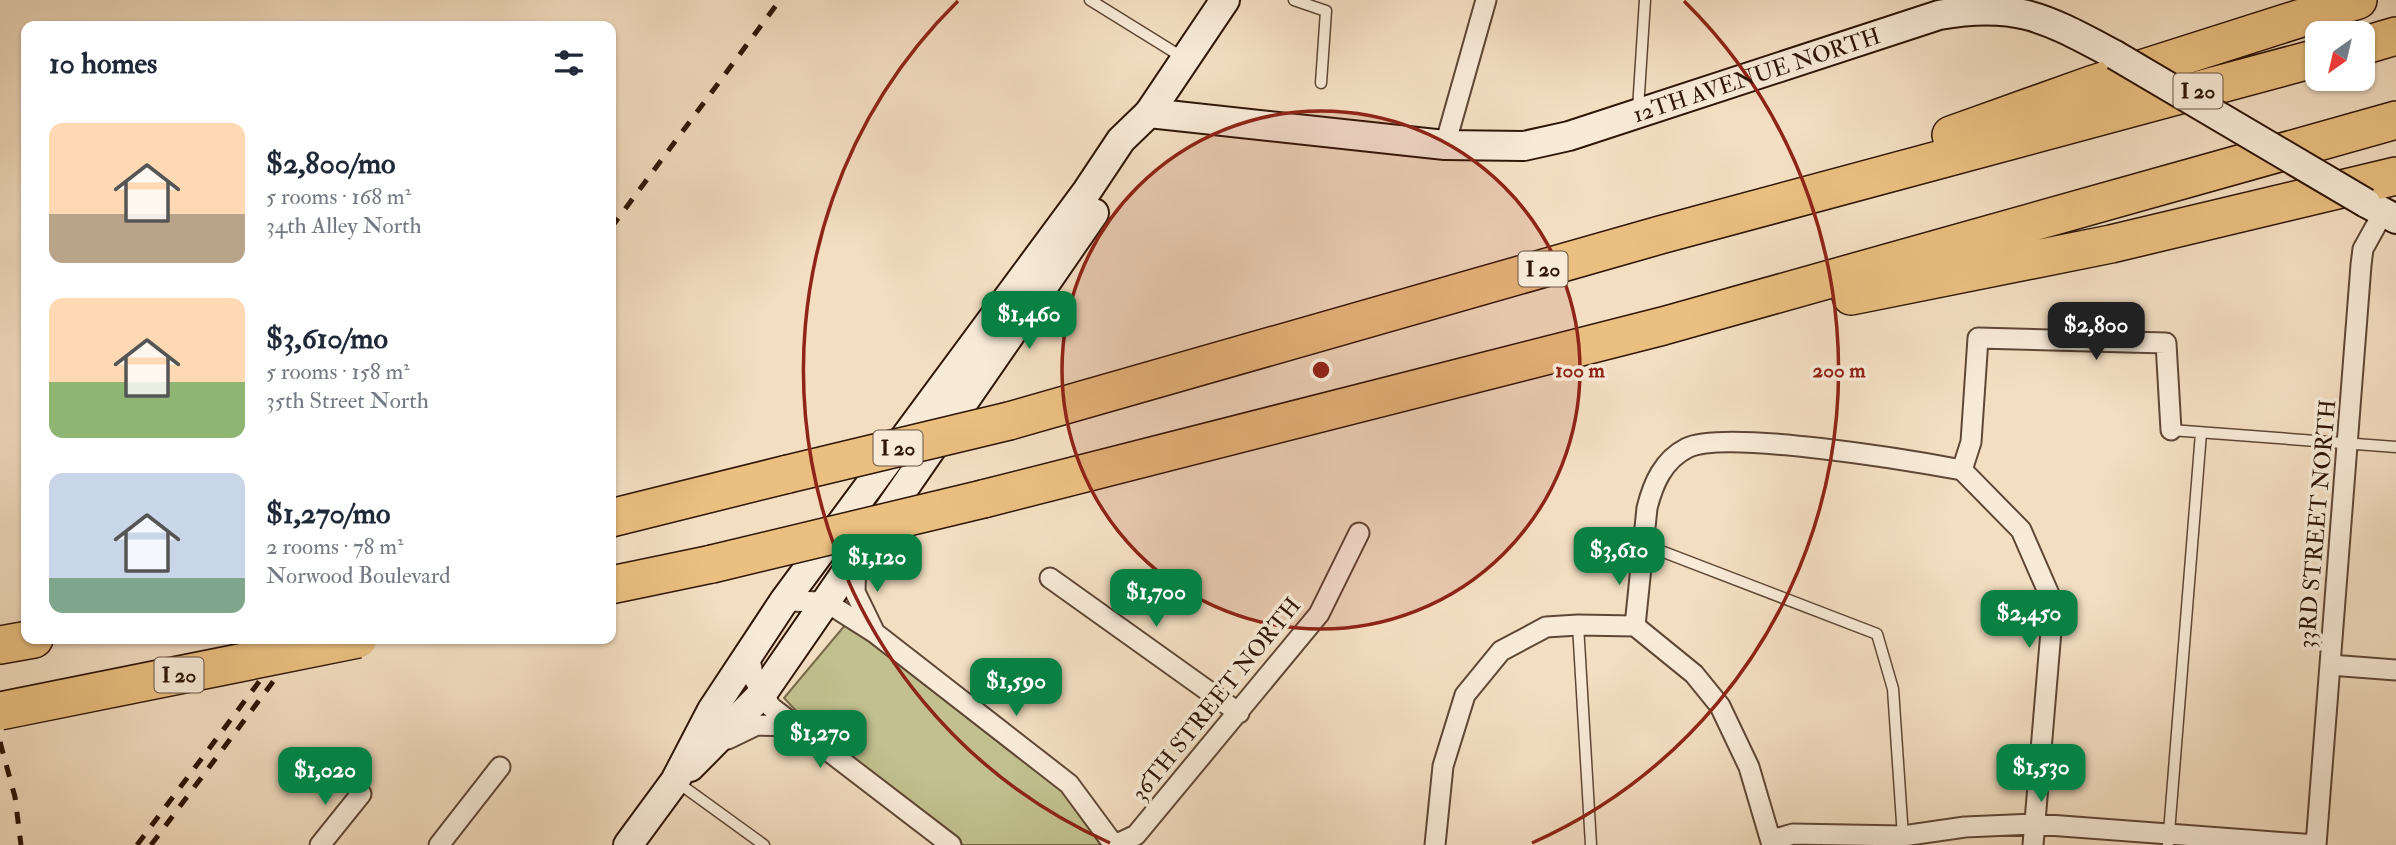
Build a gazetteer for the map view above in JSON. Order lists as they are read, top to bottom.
{
  "streets": {
    "highway": ["I 20"],
    "street": ["12TH AVENUE NORTH", "33RD STREET NORTH", "36TH STREET NORTH"]
  },
  "crossings": [
    ["12TH AVENUE NORTH", "33RD STREET NORTH"]
  ],
  "north": "bottom left",
  "page": {
    "heading": "10 homes",
    "list": [
      {
        "name": "$2,800/mo",
        "note": "5 rooms · 168 m² · 34th Alley North"
      },
      {
        "name": "$3,610/mo",
        "note": "5 rooms · 158 m² · 35th Street North"
      },
      {
        "name": "$1,270/mo",
        "note": "2 rooms · 78 m² · Norwood Boulevard"
      }
    ],
    "price": [
      "$1,460",
      "$2,800",
      "$3,610",
      "$1,120",
      "$1,700",
      "$2,450",
      "$1,590",
      "$1,270",
      "$1,530",
      "$1,020"
    ]
  },
  "rings": ["100 m", "200 m"]
}
